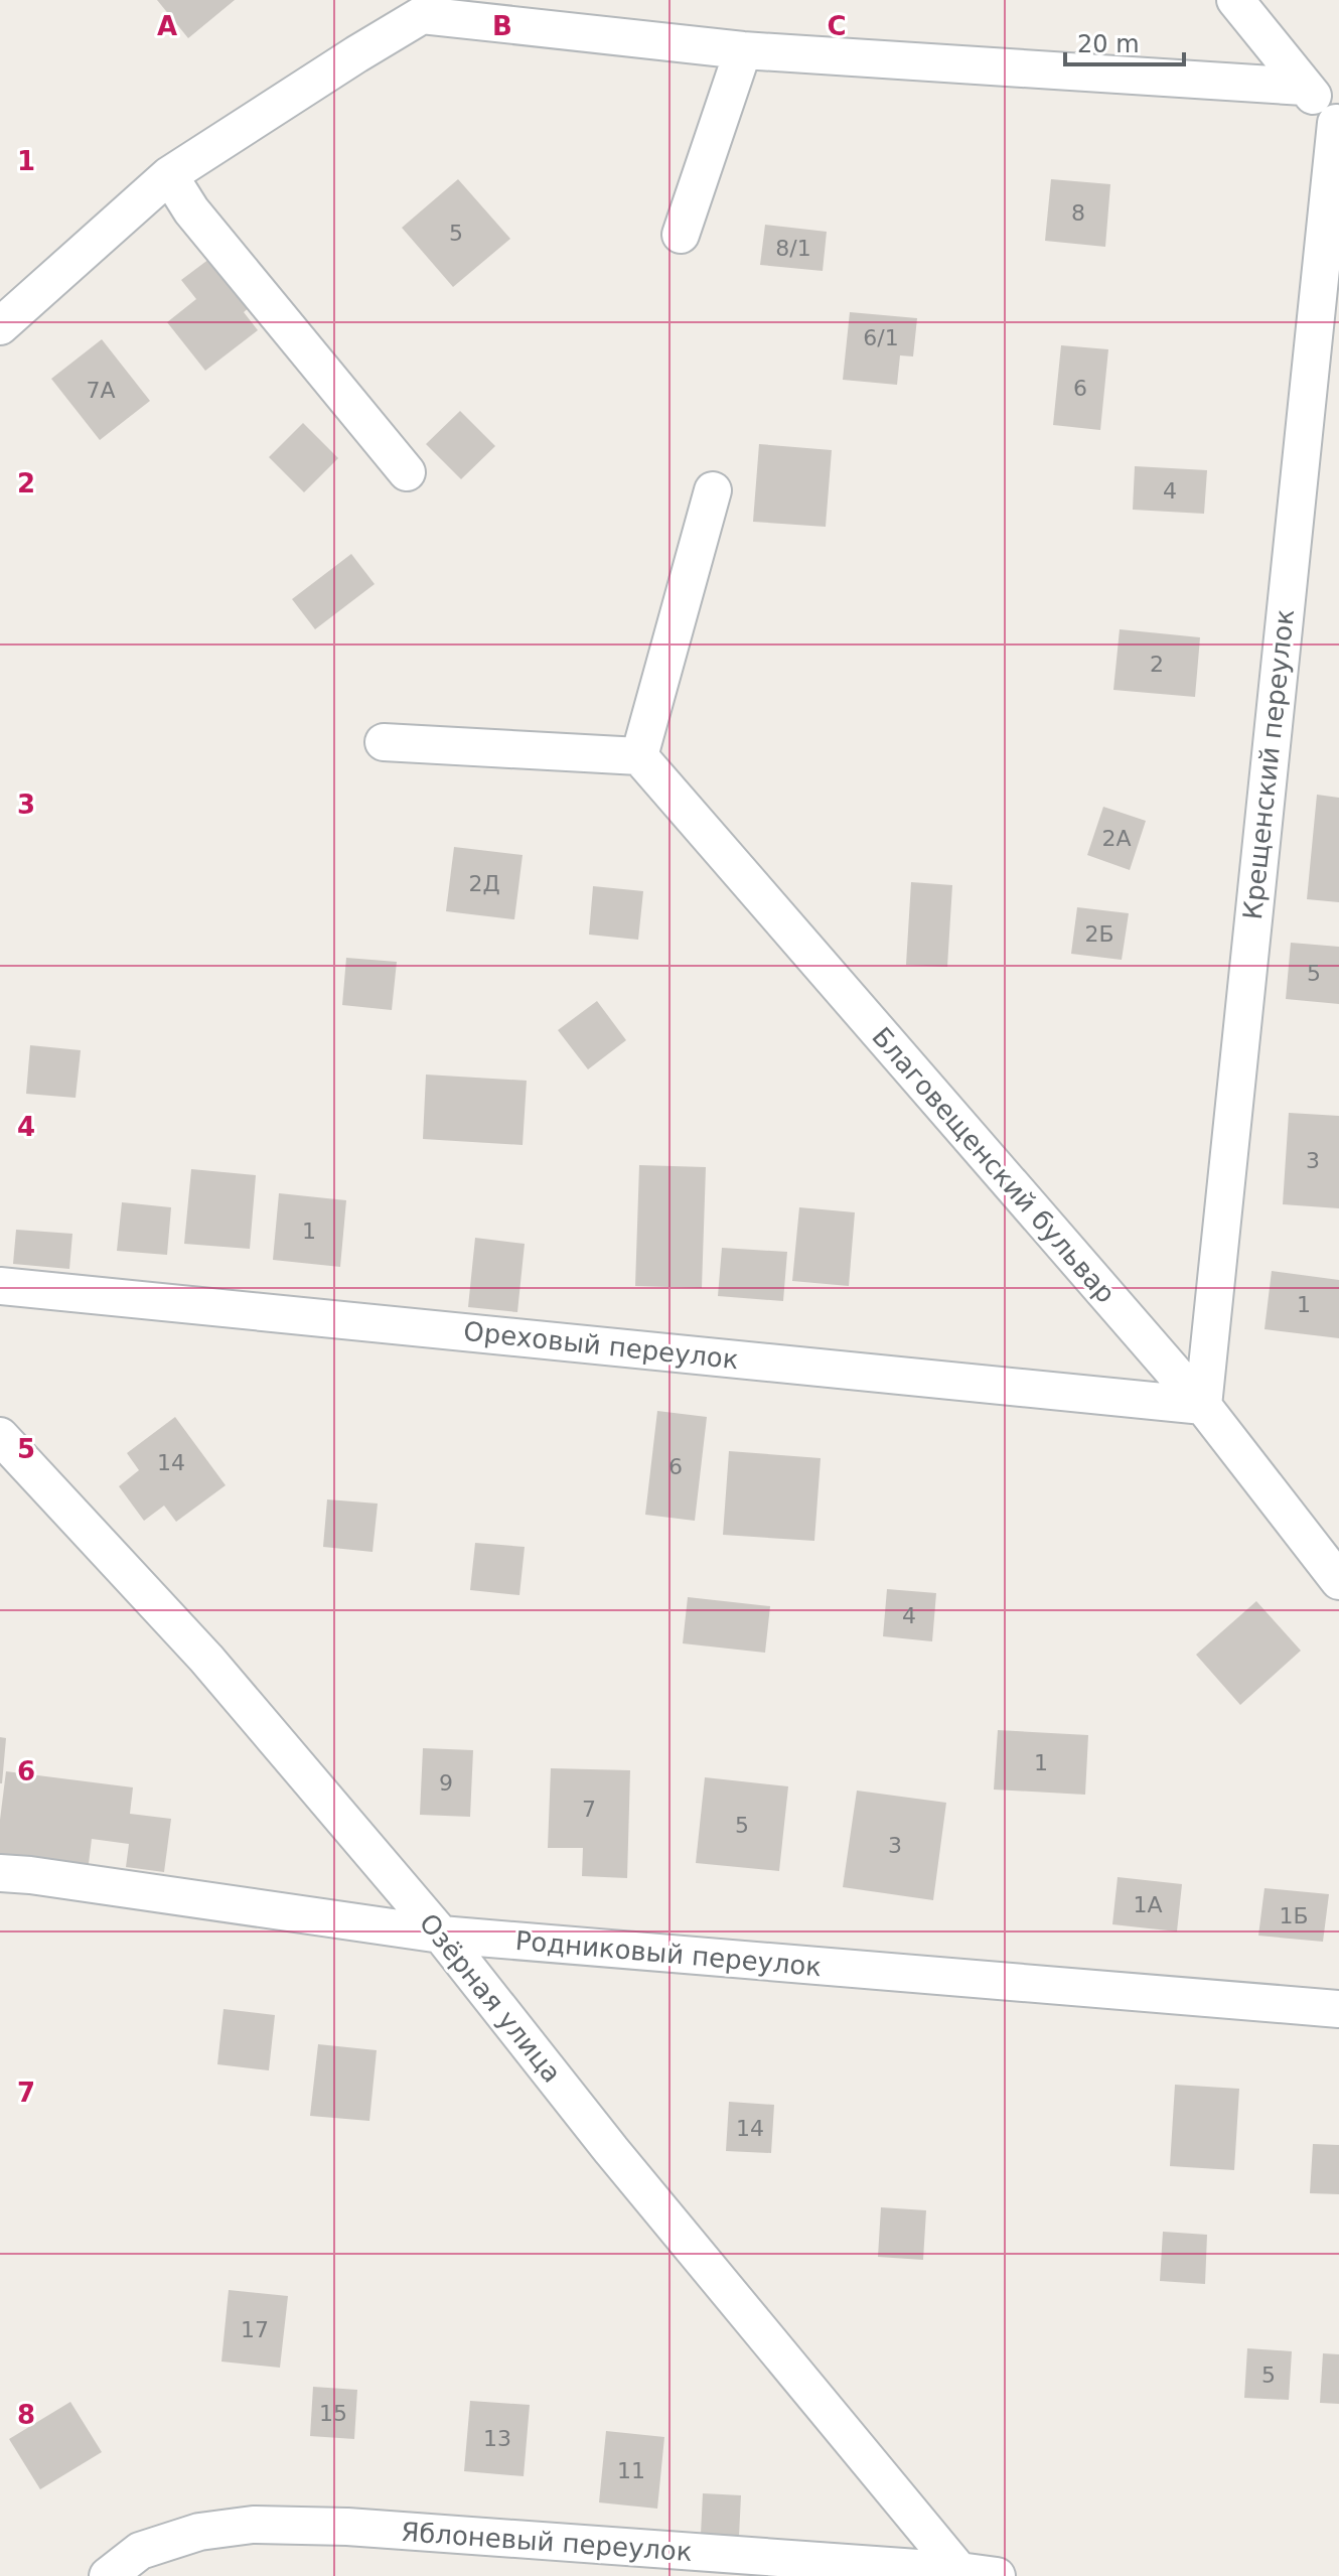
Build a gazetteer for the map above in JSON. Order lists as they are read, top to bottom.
{
  "streets": {
    "street": [
      "Крещенский переулок",
      "Благовещенский бульвар",
      "Ореховый переулок",
      "Родниковый переулок",
      "Озёрная улица",
      "Яблоневый переулок"
    ]
  },
  "crossings": [
    ["Крещенский переулок", "Благовещенский бульвар"],
    ["Крещенский переулок", "Ореховый переулок"],
    ["Благовещенский бульвар", "Ореховый переулок"],
    ["Родниковый переулок", "Озёрная улица"],
    ["Озёрная улица", "Яблоневый переулок"]
  ],
  "house_numbers": [
    "8",
    "5",
    "8/1",
    "6/1",
    "6",
    "7А",
    "4",
    "2",
    "2А",
    "2Д",
    "2Б",
    "5",
    "3",
    "1",
    "1",
    "14",
    "6",
    "4",
    "1",
    "9",
    "7",
    "5",
    "3",
    "1А",
    "1Б",
    "14",
    "17",
    "5",
    "15",
    "13",
    "11"
  ],
  "scale_bar": "20 m",
  "grid": {
    "columns": ["A", "B", "C"],
    "rows": [
      "1",
      "2",
      "3",
      "4",
      "5",
      "6",
      "7",
      "8"
    ]
  }
}
